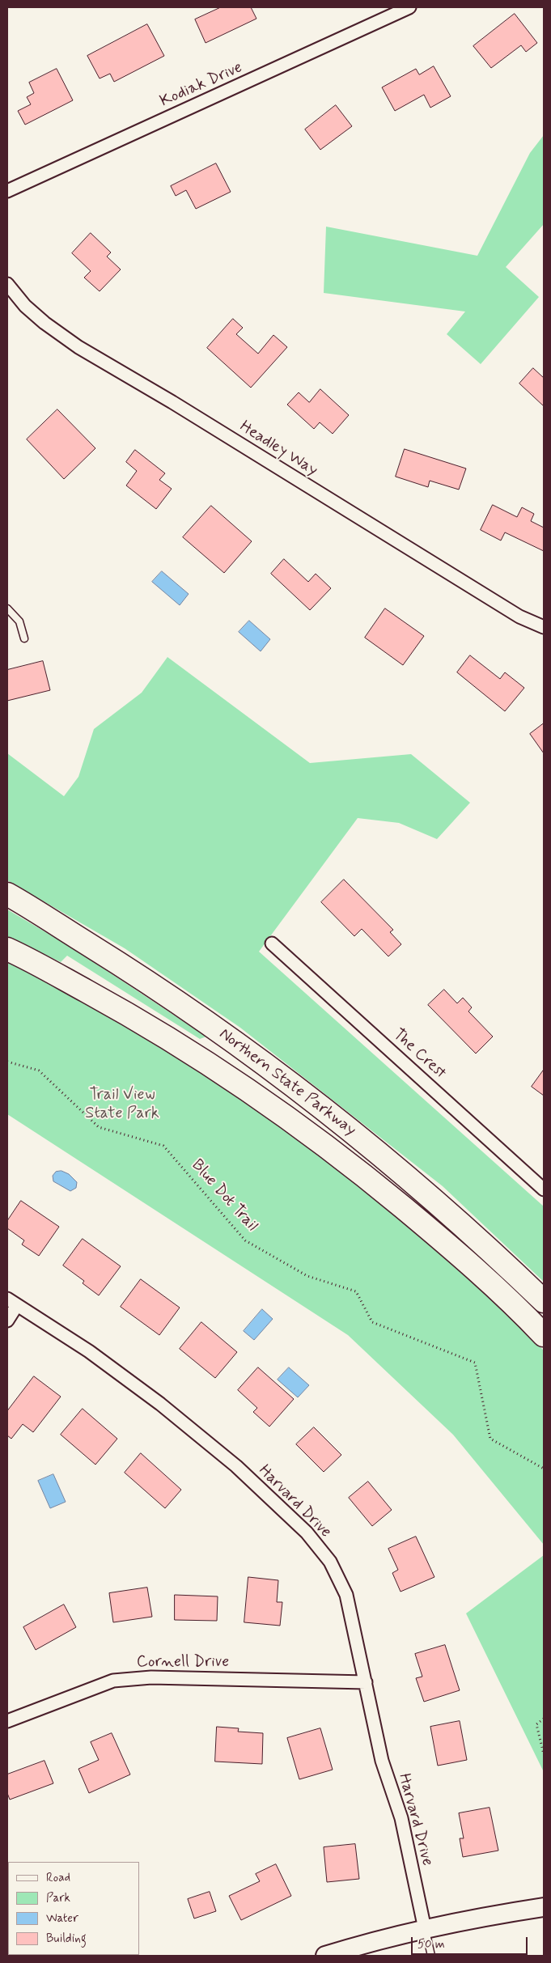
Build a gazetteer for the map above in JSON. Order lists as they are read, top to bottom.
{
  "streets": {
    "highway": ["Northern State Parkway"],
    "street": [
      "Kodiak Drive",
      "Headley Way",
      "The Crest",
      "Harvard Drive",
      "Cornell Drive"
    ],
    "path": ["Blue Dot Trail"]
  },
  "crossings": [
    ["Harvard Drive", "Cornell Drive"]
  ],
  "parks": ["Trail View State Park"],
  "legend": [
    "Road",
    "Park",
    "Water",
    "Building"
  ],
  "scale_bar": "50 m"
}
